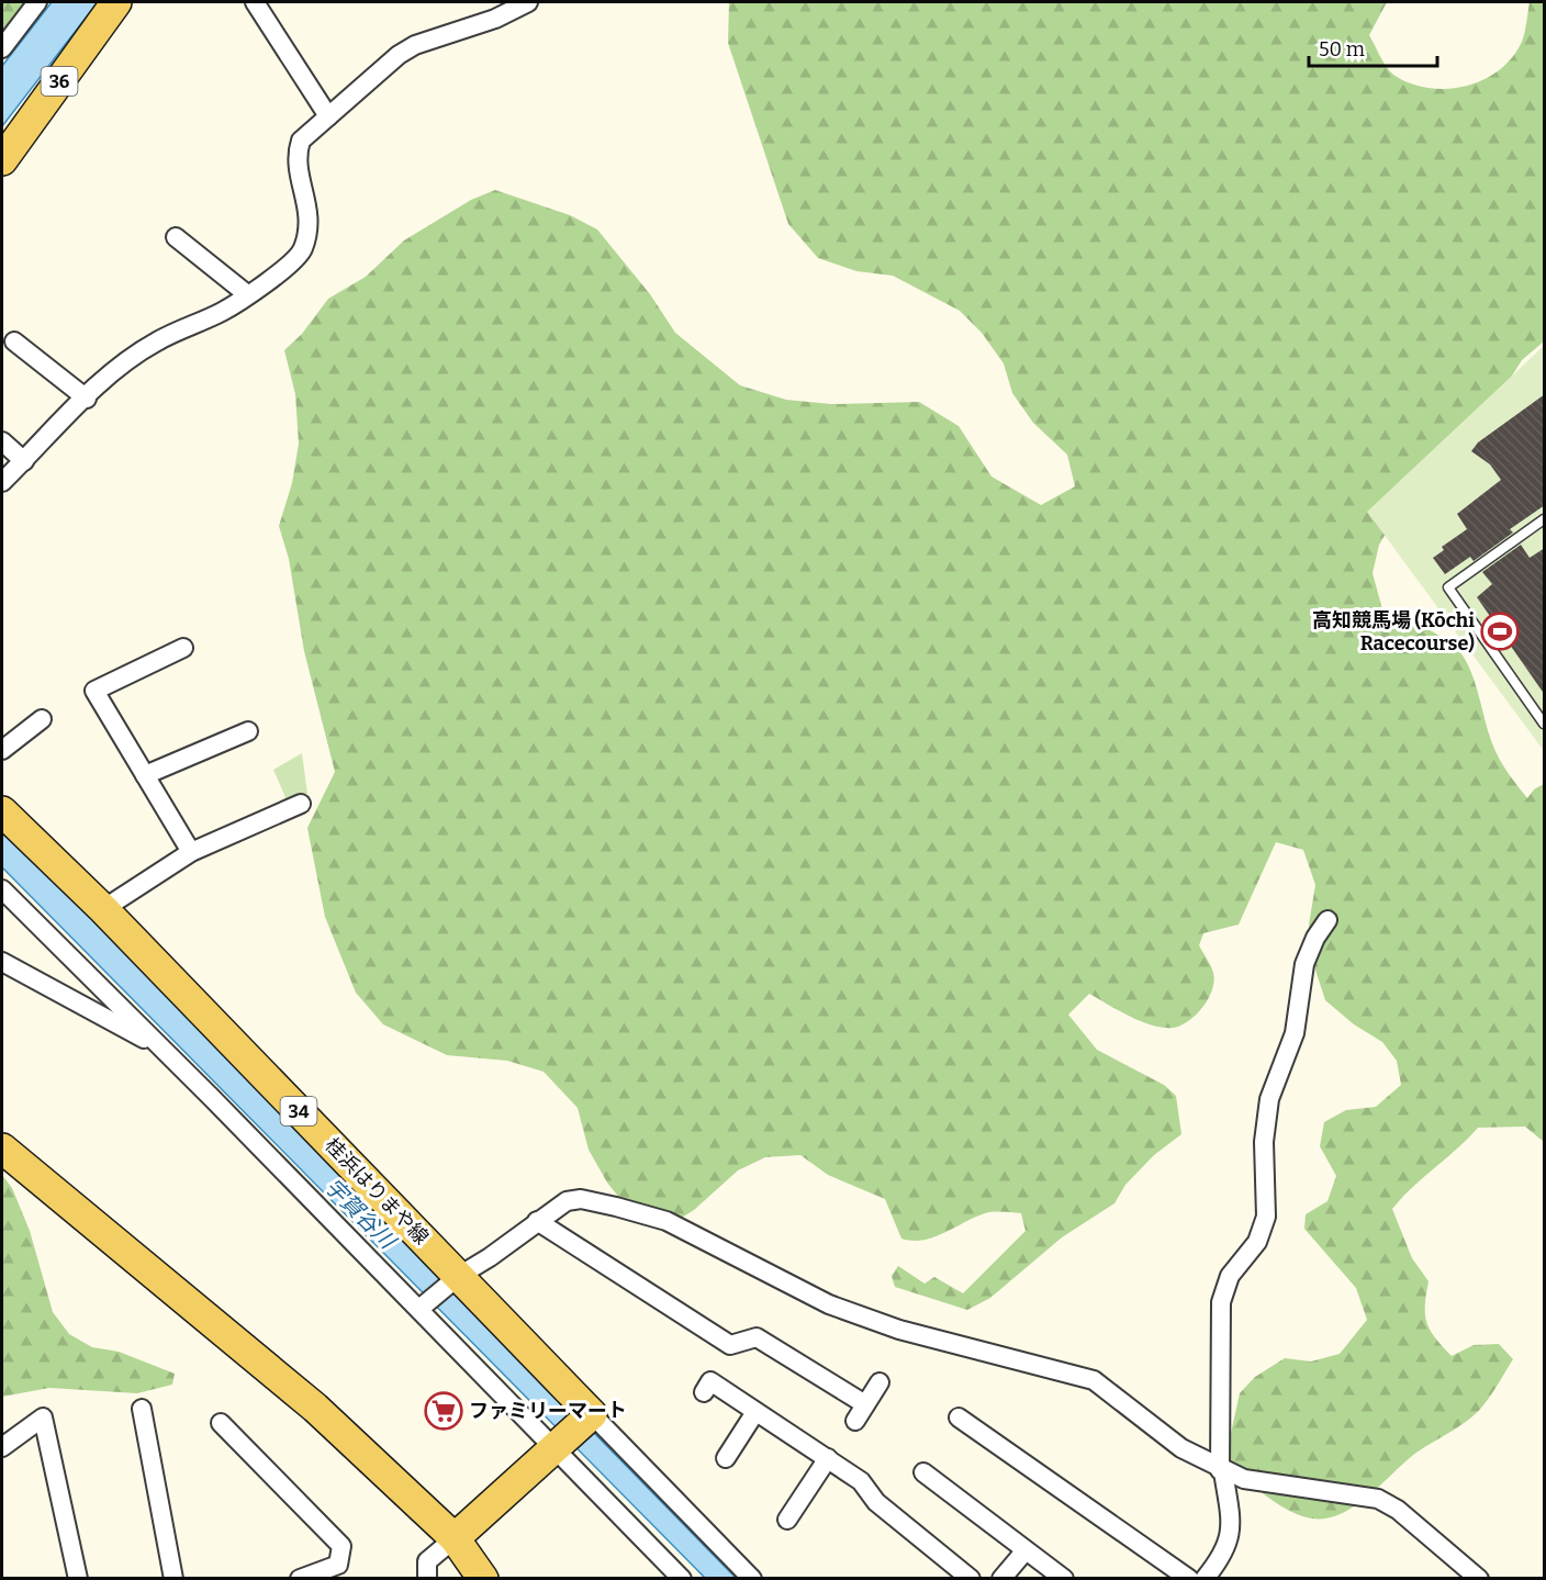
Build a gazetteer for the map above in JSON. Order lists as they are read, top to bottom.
{
  "streets": {
    "main road": ["36", "34", "桂浜はりまや線"]
  },
  "water": ["宇賀谷川"],
  "places": {
    "sports": ["高知競馬場 (Kōchi Racecourse)"],
    "supermarket": ["ファミリーマート"]
  },
  "scale_bar": "50 m"
}
